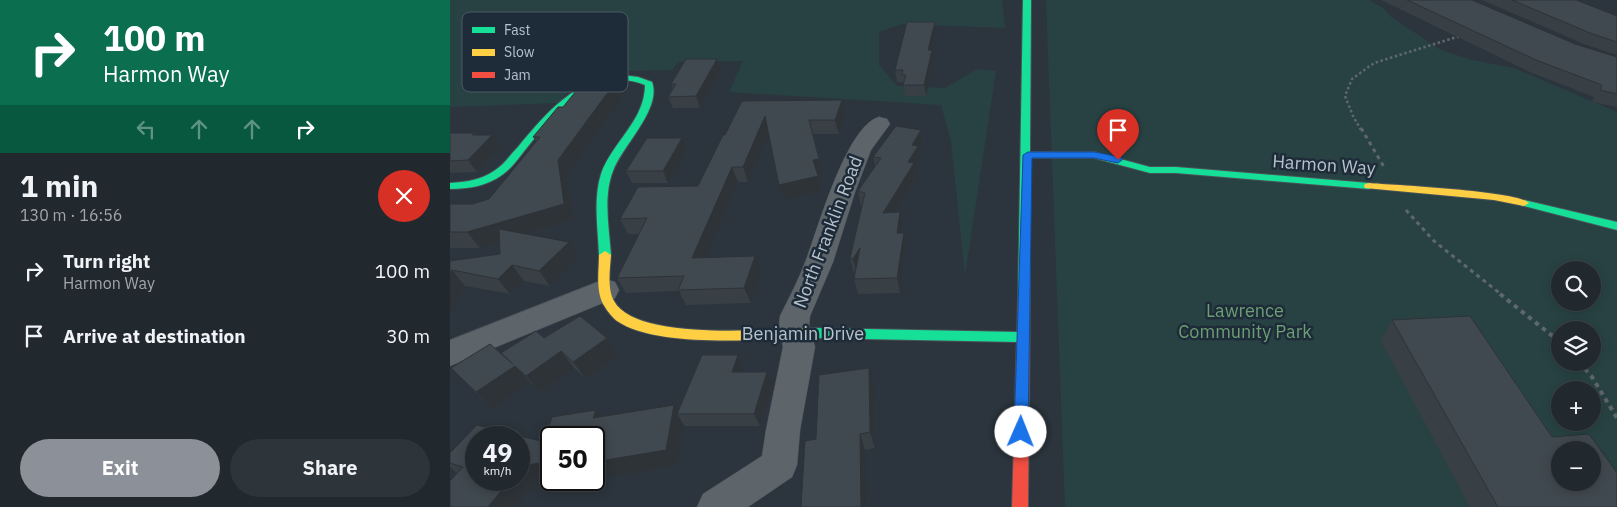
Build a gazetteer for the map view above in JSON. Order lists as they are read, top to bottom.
{
  "streets": {
    "street": ["Harmon Way", "North Franklin Road", "Benjamin Drive"]
  },
  "crossings": [
    ["North Franklin Road", "Benjamin Drive"]
  ],
  "parks": ["Lawrence Community Park"],
  "legend": ["Fast", "Slow", "Jam"],
  "page": {
    "turn": ["100 m", "Harmon Way"],
    "heading": ["1 min", "130 m · 16:56"],
    "list": [
      {
        "name": "Turn right",
        "note": "Harmon Way",
        "value": "100 m"
      },
      {
        "name": "Arrive at destination",
        "value": "30 m"
      }
    ],
    "map_buttons": ["+", "−"],
    "speed": "49 km/h",
    "limit": "50",
    "buttons": ["Exit", "Share"]
  }
}
